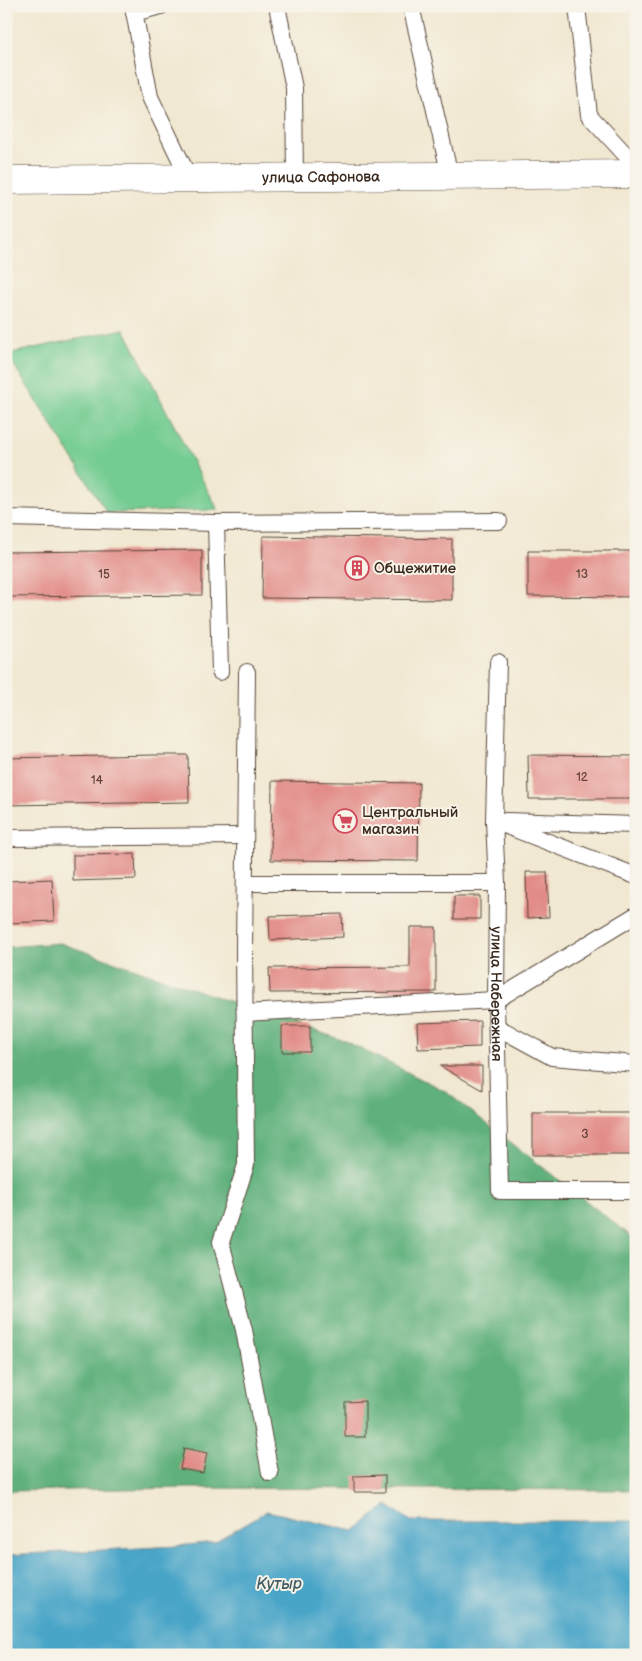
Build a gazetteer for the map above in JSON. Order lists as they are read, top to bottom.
{
  "streets": {
    "street": ["улица Сафонова"],
    "lane": ["улица Набережная"]
  },
  "water": ["Кутыр"],
  "places": {
    "building": ["Общежитие"],
    "supermarket": ["Центральный магазин"]
  },
  "house_numbers": [
    "15",
    "13",
    "12",
    "14",
    "3"
  ]
}
